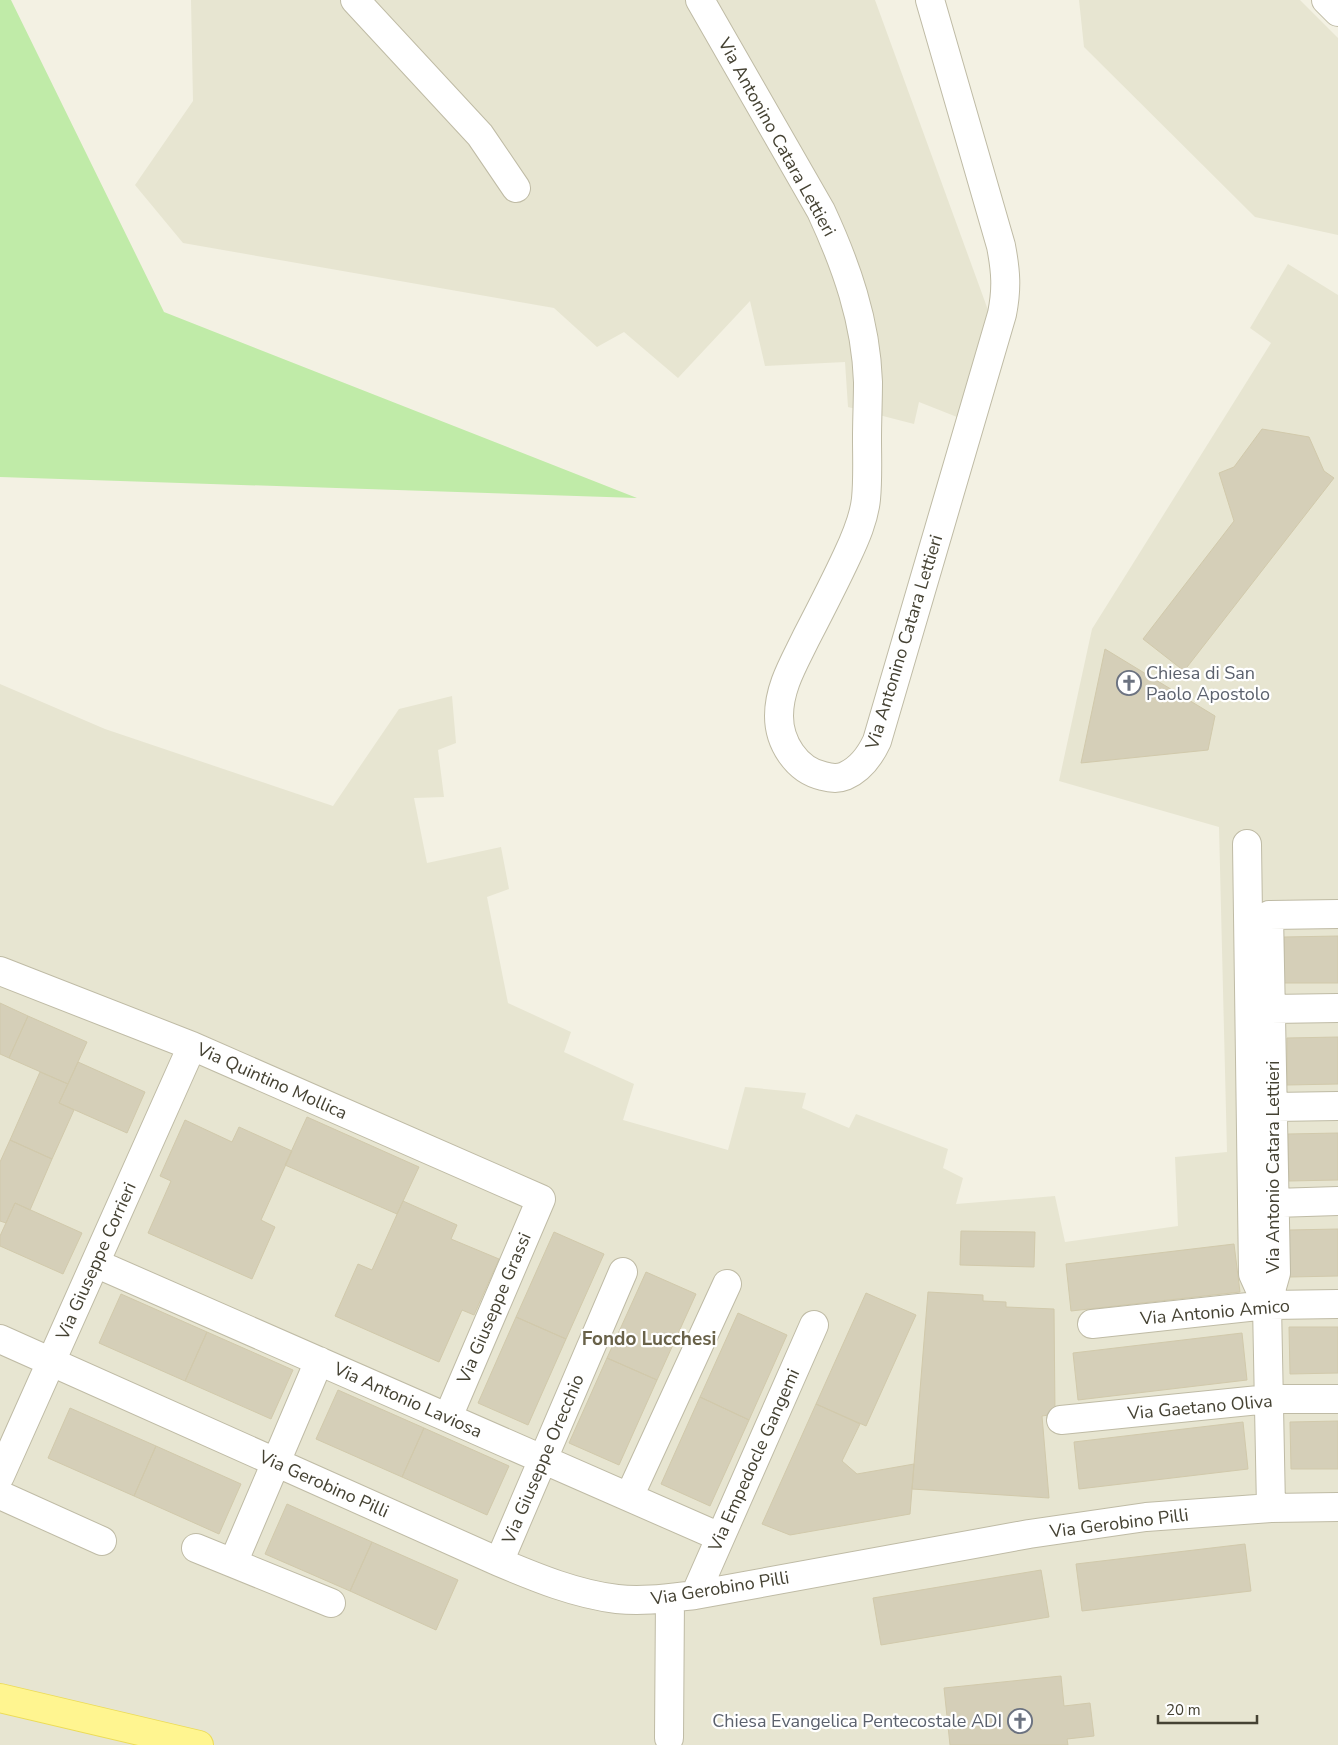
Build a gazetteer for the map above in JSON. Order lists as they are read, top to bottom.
{
  "streets": {
    "street": [
      "Via Antonino Catara Lettieri",
      "Via Quintino Mollica",
      "Via Antonio Catara Lettieri",
      "Via Giuseppe Corrieri",
      "Via Giuseppe Grassi",
      "Via Antonio Amico",
      "Via Antonio Laviosa",
      "Via Gaetano Oliva",
      "Via Giuseppe Orecchio",
      "Via Empedocle Gangemi",
      "Via Gerobino Pilli"
    ]
  },
  "crossings": [
    ["Via Quintino Mollica", "Via Giuseppe Corrieri"],
    ["Via Quintino Mollica", "Via Giuseppe Grassi"],
    ["Via Antonio Catara Lettieri", "Via Antonio Amico"],
    ["Via Antonio Catara Lettieri", "Via Gaetano Oliva"],
    ["Via Antonio Catara Lettieri", "Via Gerobino Pilli"],
    ["Via Giuseppe Corrieri", "Via Antonio Laviosa"],
    ["Via Giuseppe Corrieri", "Via Gerobino Pilli"],
    ["Via Giuseppe Grassi", "Via Antonio Laviosa"],
    ["Via Antonio Laviosa", "Via Giuseppe Orecchio"],
    ["Via Antonio Laviosa", "Via Empedocle Gangemi"],
    ["Via Giuseppe Orecchio", "Via Gerobino Pilli"],
    ["Via Empedocle Gangemi", "Via Gerobino Pilli"]
  ],
  "districts": ["Fondo Lucchesi"],
  "places": {
    "church": ["Chiesa di San Paolo Apostolo", "Chiesa Evangelica Pentecostale ADI"]
  },
  "scale_bar": "20 m"
}
